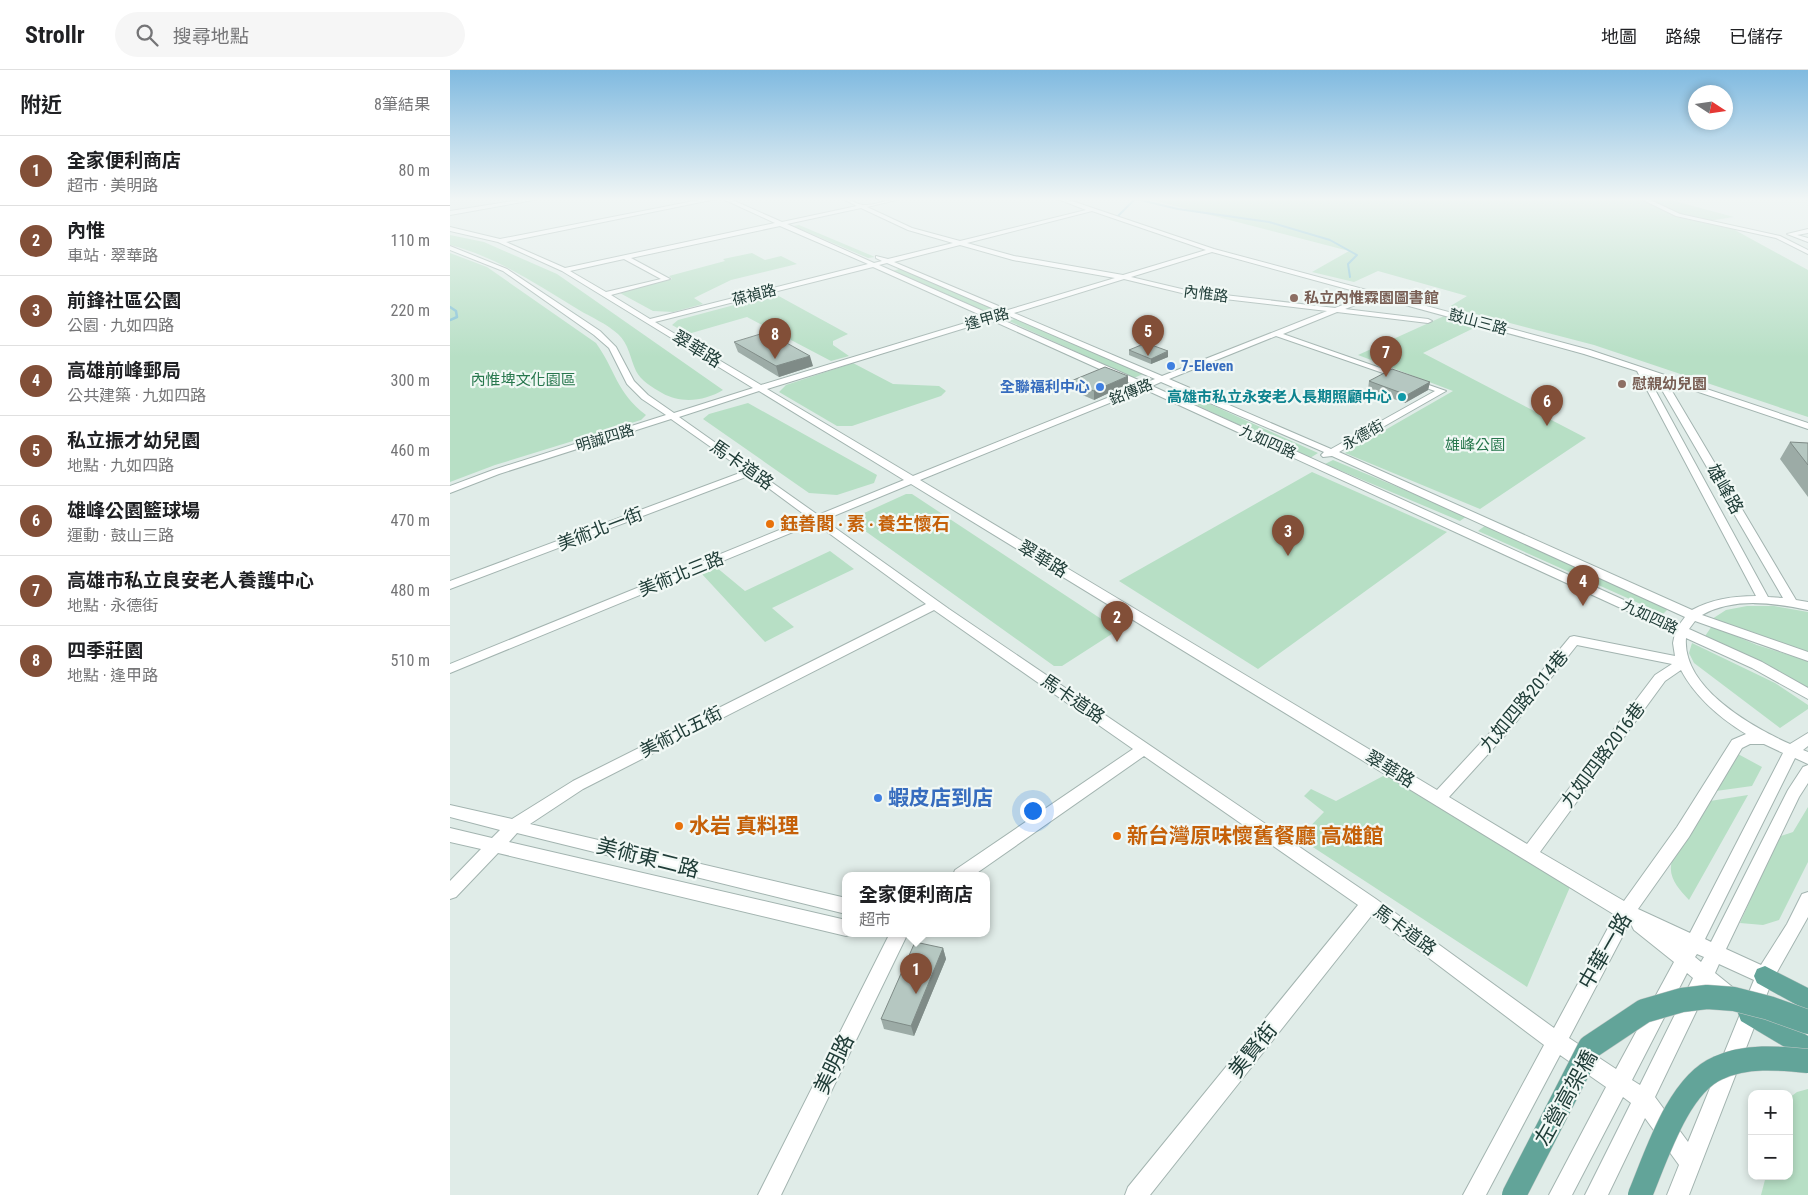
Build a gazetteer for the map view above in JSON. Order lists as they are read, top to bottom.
{
  "streets": {
    "main road": ["左營高架橋"],
    "street": [
      "內惟路",
      "葆禎路",
      "逢甲路",
      "鼓山三路",
      "翠華路",
      "銘傳路",
      "永德街",
      "明誠四路",
      "九如四路",
      "馬卡道路",
      "雄峰路",
      "美術北一街",
      "美術北三路",
      "九如四路2014巷",
      "美術北五街",
      "九如四路2016巷",
      "美術東二路",
      "中華一路",
      "美賢街",
      "美明路"
    ]
  },
  "crossings": [
    ["內惟路", "逢甲路"],
    ["內惟路", "銘傳路"],
    ["葆禎路", "翠華路"],
    ["葆禎路", "九如四路"],
    ["逢甲路", "翠華路"],
    ["逢甲路", "明誠四路"],
    ["逢甲路", "九如四路"],
    ["鼓山三路", "銘傳路"],
    ["鼓山三路", "雄峰路"],
    ["翠華路", "銘傳路"],
    ["翠華路", "明誠四路"],
    ["翠華路", "美術北三路"],
    ["翠華路", "九如四路2014巷"],
    ["翠華路", "九如四路2016巷"],
    ["翠華路", "中華一路"],
    ["銘傳路", "永德街"],
    ["銘傳路", "九如四路"],
    ["銘傳路", "美術北三路"],
    ["永德街", "九如四路"],
    ["明誠四路", "馬卡道路"],
    ["馬卡道路", "美術北一街"],
    ["馬卡道路", "美術北三路"],
    ["馬卡道路", "美術北五街"],
    ["馬卡道路", "中華一路"],
    ["馬卡道路", "美賢街"],
    ["九如四路2014巷", "九如四路2016巷"],
    ["美術北五街", "美術東二路"]
  ],
  "parks": ["內惟埤文化園區", "雄峰公園"],
  "places": [
    "私立內惟霖園圖書館",
    "7-Eleven",
    "慰親幼兒園",
    "全聯福利中心",
    "高雄市私立永安老人長期照顧中心",
    "鈺善閣 ‧ 素 ‧ 養生懷石",
    "蝦皮店到店",
    "水岩 真料理",
    "新台灣原味懷舊餐廳 高雄館"
  ],
  "north": "right",
  "page": {
    "header": "Strollr",
    "search": "搜尋地點",
    "nav": ["地圖", "路線", "已儲存"],
    "heading": ["附近", "8筆結果"],
    "list": [
      {
        "mark": "1",
        "name": "全家便利商店",
        "note": "超市 · 美明路",
        "value": "80 m"
      },
      {
        "mark": "2",
        "name": "內惟",
        "note": "車站 · 翠華路",
        "value": "110 m"
      },
      {
        "mark": "3",
        "name": "前鋒社區公園",
        "note": "公園 · 九如四路",
        "value": "220 m"
      },
      {
        "mark": "4",
        "name": "高雄前峰郵局",
        "note": "公共建築 · 九如四路",
        "value": "300 m"
      },
      {
        "mark": "5",
        "name": "私立振才幼兒園",
        "note": "地點 · 九如四路",
        "value": "460 m"
      },
      {
        "mark": "6",
        "name": "雄峰公園籃球場",
        "note": "運動 · 鼓山三路",
        "value": "470 m"
      },
      {
        "mark": "7",
        "name": "高雄市私立良安老人養護中心",
        "note": "地點 · 永德街",
        "value": "480 m"
      },
      {
        "mark": "8",
        "name": "四季莊園",
        "note": "地點 · 逢甲路",
        "value": "510 m"
      }
    ],
    "pins": [
      "5",
      "8",
      "7",
      "6",
      "3",
      "4",
      "2",
      "1"
    ],
    "popup": ["全家便利商店", "超市"],
    "map_buttons": ["+", "−"]
  }
}
